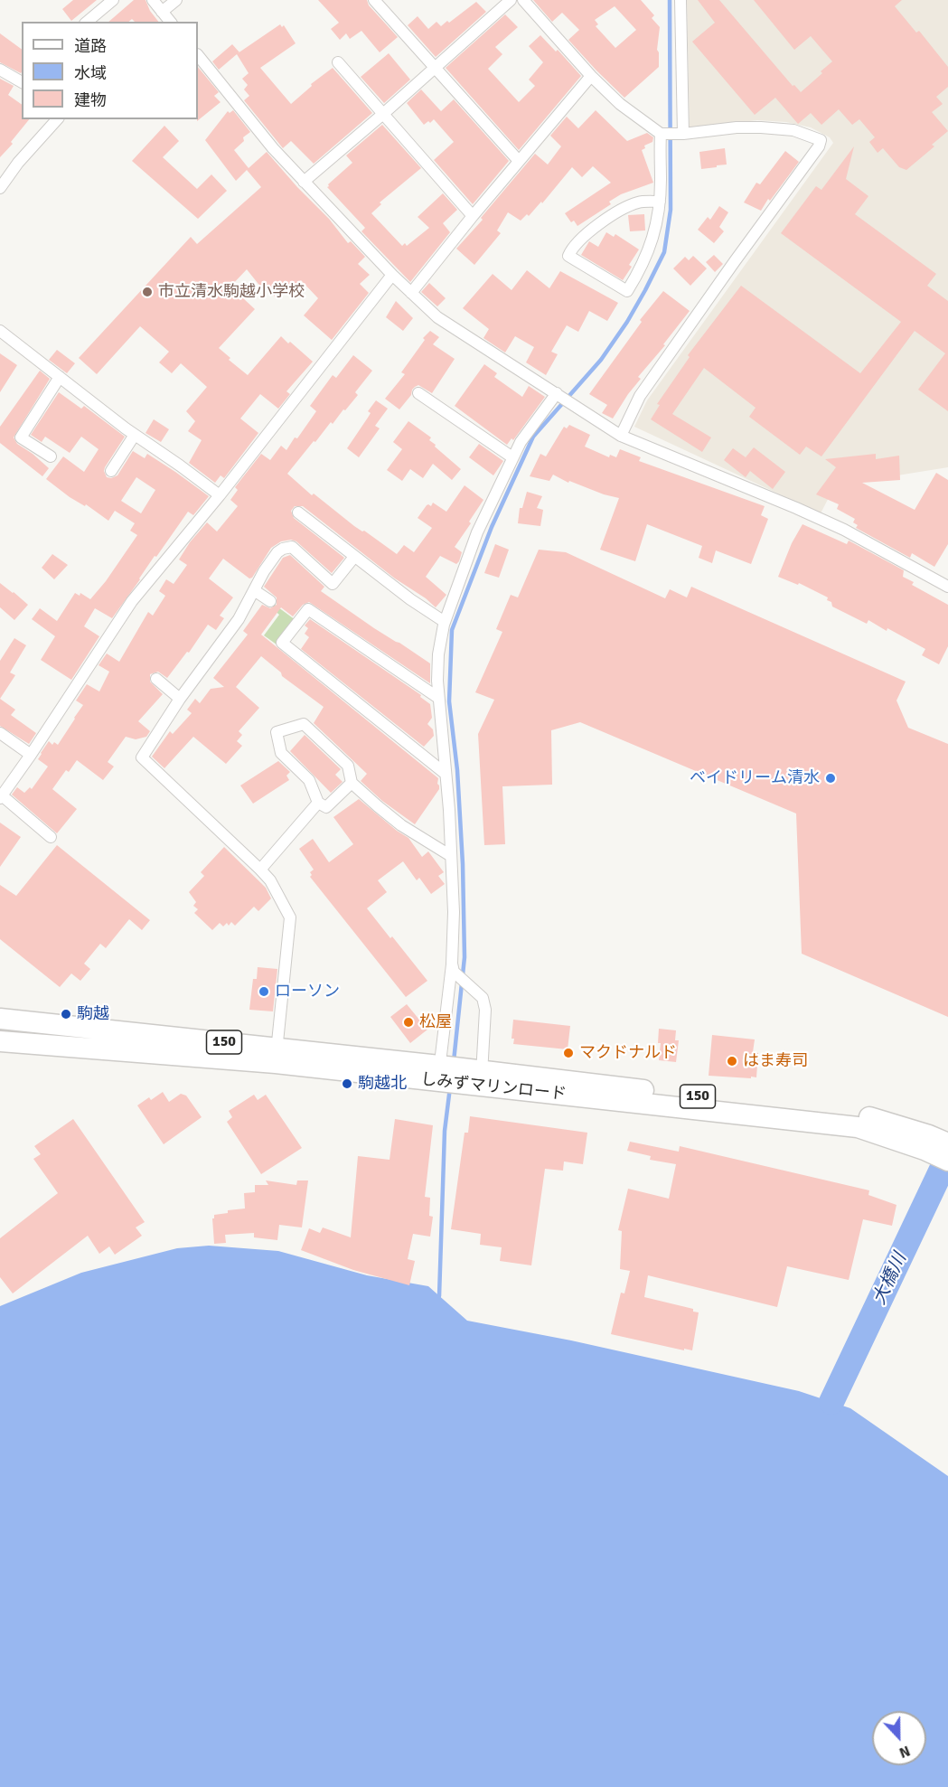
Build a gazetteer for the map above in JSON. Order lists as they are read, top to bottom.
{
  "streets": {
    "highway": ["150", "しみずマリンロード"]
  },
  "water": ["大橋川"],
  "places": [
    "市立清水駒越小学校",
    "ベイドリーム清水",
    "ローソン",
    "駒越",
    "松屋",
    "マクドナルド",
    "はま寿司",
    "駒越北"
  ],
  "legend": ["道路", "水域", "建物"],
  "north": "bottom"
}
